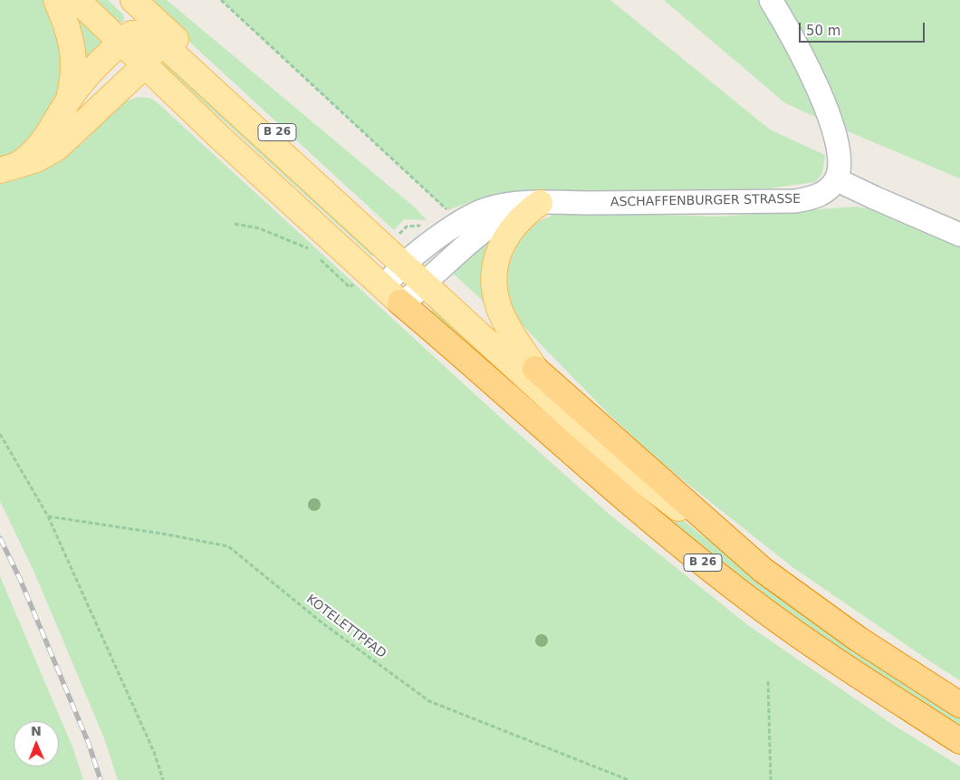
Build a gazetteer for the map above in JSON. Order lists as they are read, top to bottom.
{
  "streets": {
    "highway": ["B 26"],
    "street": ["ASCHAFFENBURGER STRASSE"],
    "path": ["KOTELETTPFAD"]
  },
  "crossings": [
    ["B 26", "ASCHAFFENBURGER STRASSE"]
  ],
  "scale_bar": "50 m",
  "north": "top"
}
